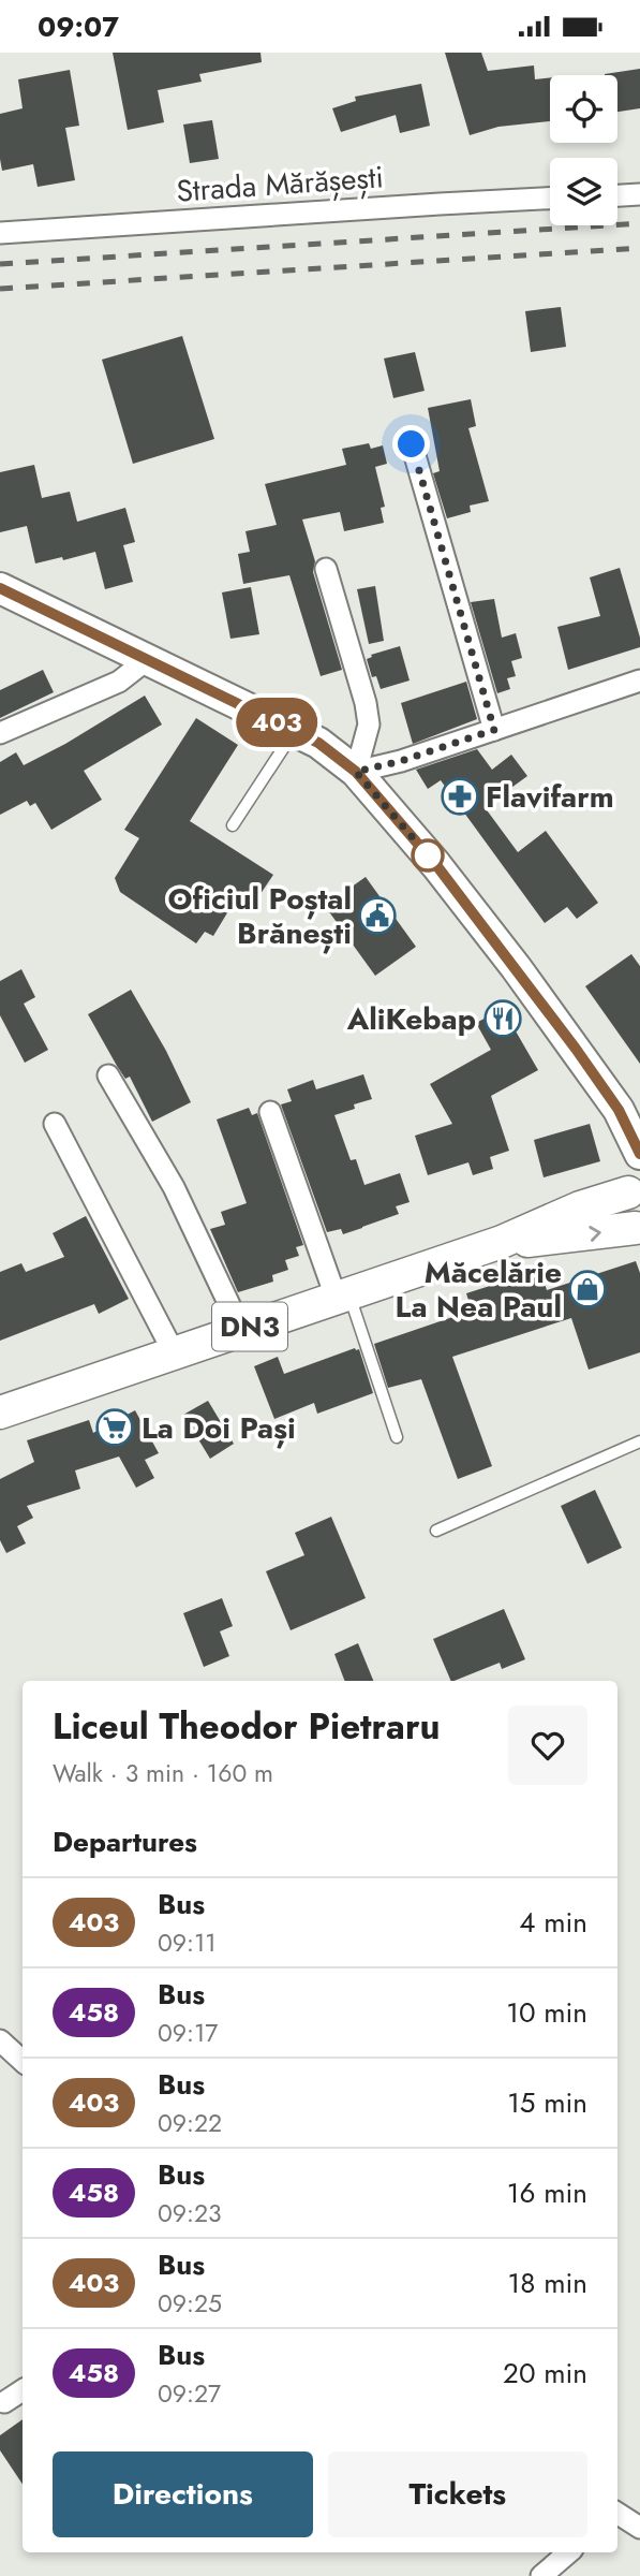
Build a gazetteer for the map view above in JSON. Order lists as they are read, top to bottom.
{
  "streets": {
    "main road": ["DN3"],
    "street": ["Strada Mărășești"]
  },
  "places": {
    "pharmacy": ["Flavifarm"],
    "public building": ["Oficiul Poștal Brănești"],
    "restaurant": ["AliKebap"],
    "shop": ["Măcelărie La Nea Paul"],
    "supermarket": ["La Doi Pași"]
  },
  "lines": ["bus line 403"],
  "page": {
    "status": "09:07",
    "on_map": "403",
    "heading": [
      ["Liceul Theodor Pietraru", "Walk · 3 min · 160 m"],
      "Departures"
    ],
    "list": [
      {
        "mark": "403",
        "name": "Bus",
        "note": "09:11",
        "value": "4 min"
      },
      {
        "mark": "458",
        "name": "Bus",
        "note": "09:17",
        "value": "10 min"
      },
      {
        "mark": "403",
        "name": "Bus",
        "note": "09:22",
        "value": "15 min"
      },
      {
        "mark": "458",
        "name": "Bus",
        "note": "09:23",
        "value": "16 min"
      },
      {
        "mark": "403",
        "name": "Bus",
        "note": "09:25",
        "value": "18 min"
      },
      {
        "mark": "458",
        "name": "Bus",
        "note": "09:27",
        "value": "20 min"
      }
    ],
    "buttons": ["Directions", "Tickets"]
  }
}
